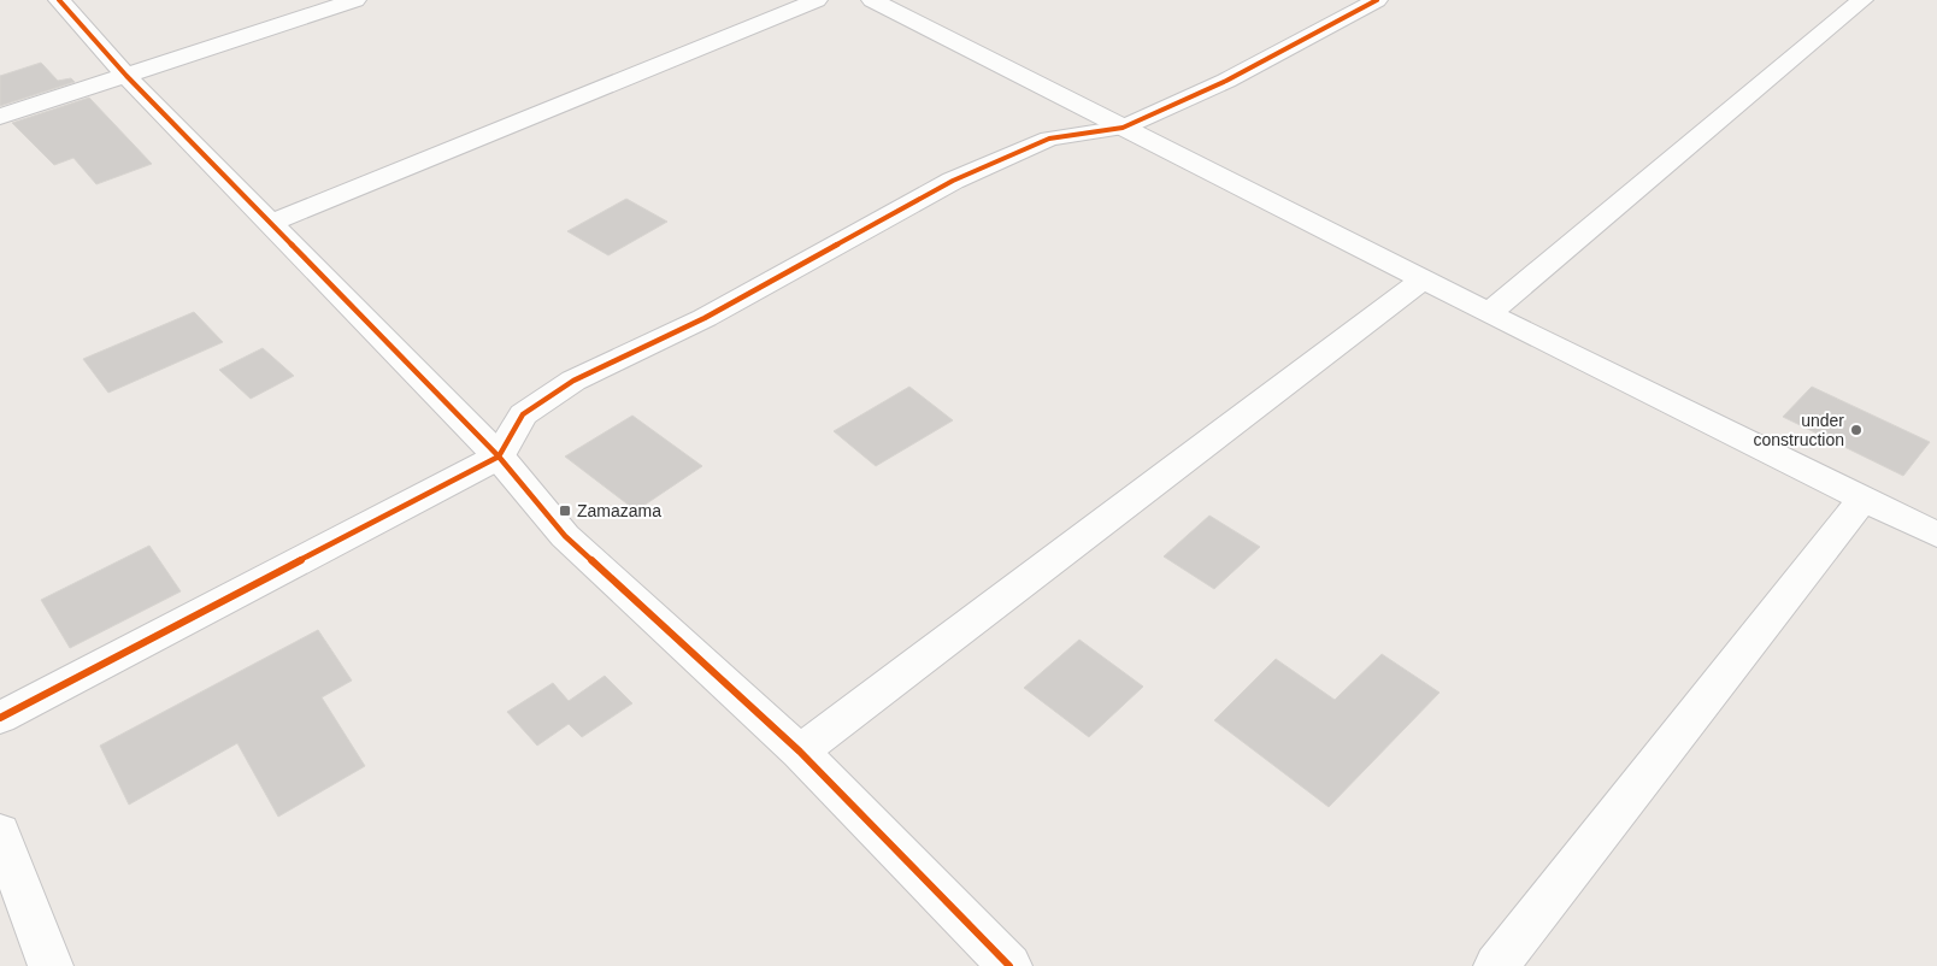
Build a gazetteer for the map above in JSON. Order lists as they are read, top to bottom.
{
  "places": {
    "other": ["under construction"],
    "transit": ["Zamazama"]
  }
}
